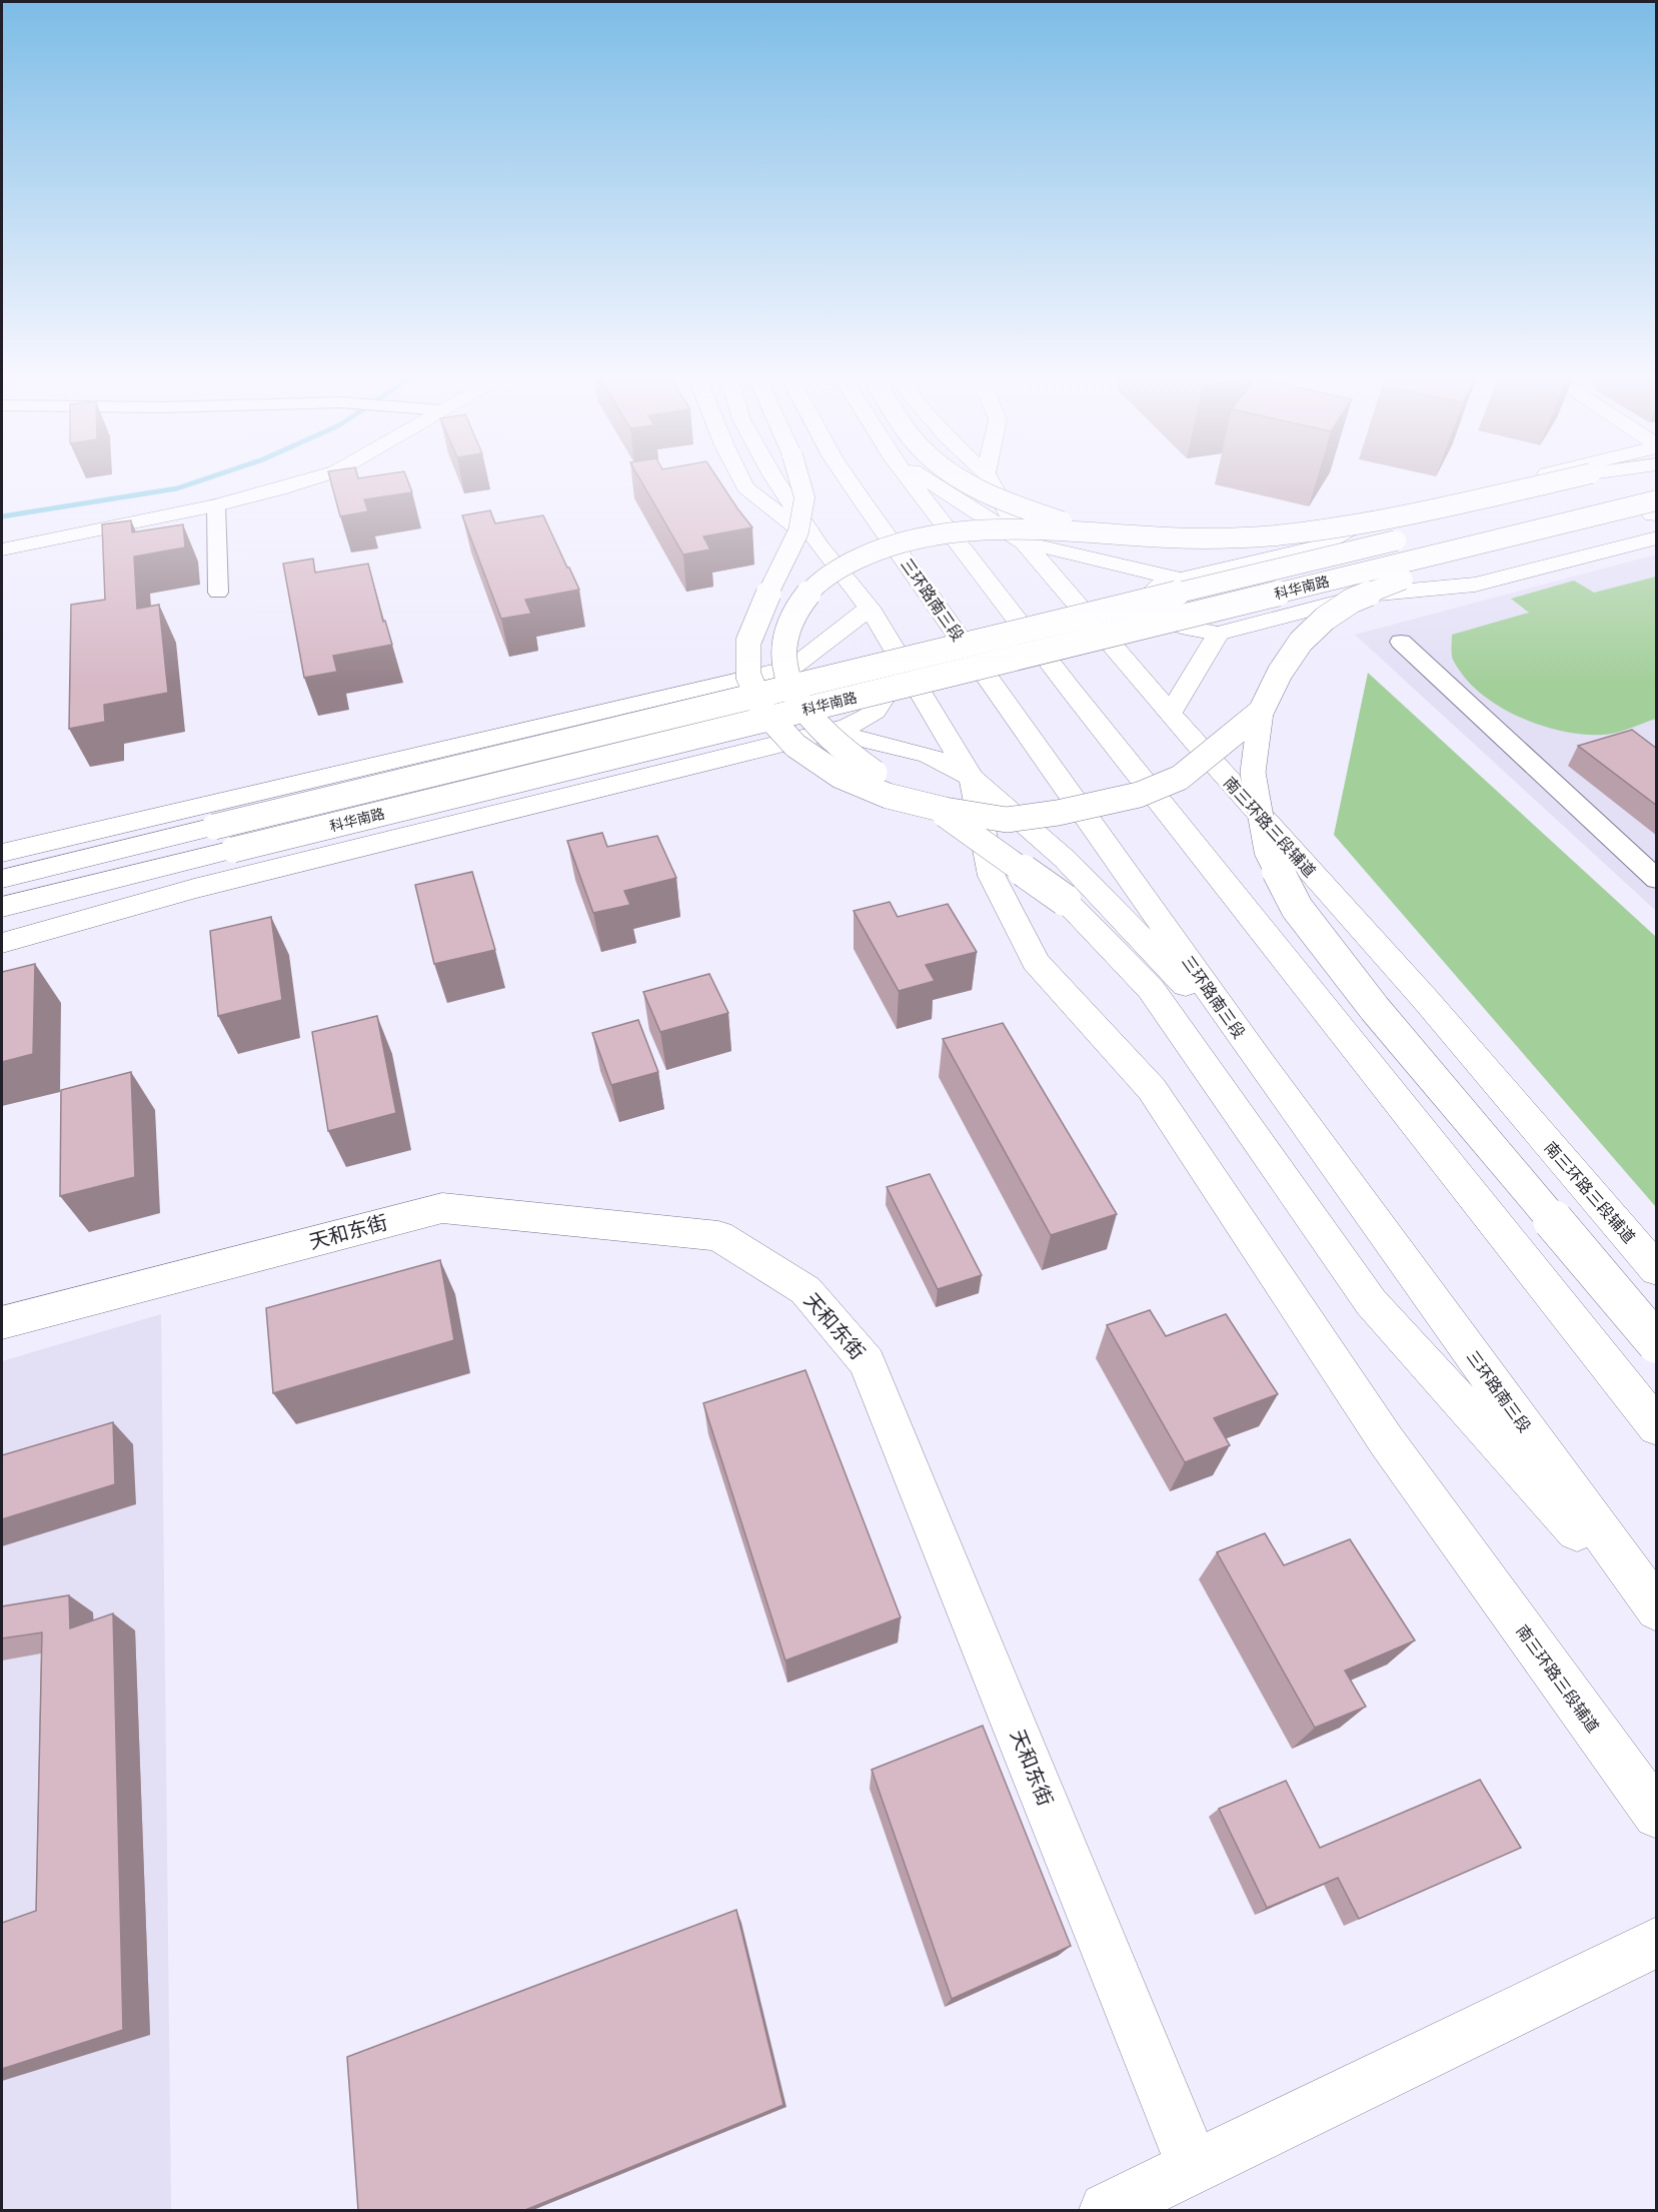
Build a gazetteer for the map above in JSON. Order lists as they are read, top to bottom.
{
  "streets": {
    "main road": [
      "科华南路",
      "三环路南三段",
      "南三环路三段辅道",
      "天和东街"
    ]
  }
}
